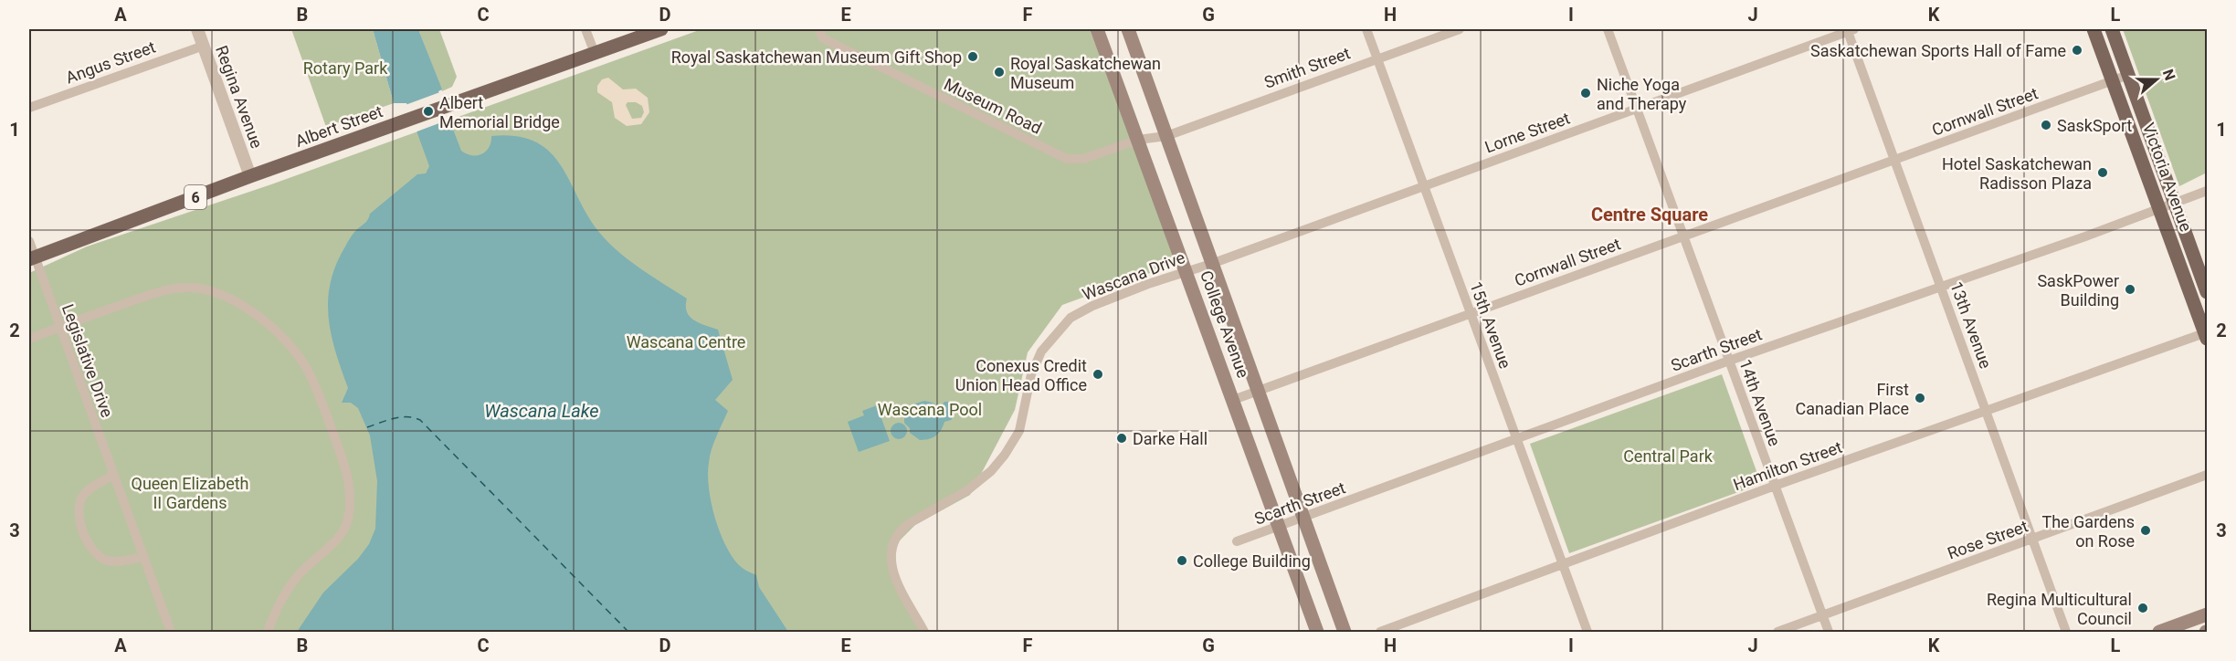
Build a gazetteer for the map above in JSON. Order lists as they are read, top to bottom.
{
  "streets": {
    "main road": [
      "Albert Street",
      "Victoria Avenue",
      "6",
      "College Avenue"
    ],
    "street": [
      "Angus Street",
      "Smith Street",
      "Regina Avenue",
      "Museum Road",
      "Cornwall Street",
      "Lorne Street",
      "Wascana Drive",
      "15th Avenue",
      "13th Avenue",
      "Scarth Street",
      "Legislative Drive",
      "14th Avenue",
      "Hamilton Street",
      "Rose Street"
    ]
  },
  "crossings": [
    ["Angus Street", "Regina Avenue"],
    ["Smith Street", "Museum Road"],
    ["Smith Street", "College Avenue"],
    ["Smith Street", "15th Avenue"],
    ["Regina Avenue", "Albert Street"],
    ["Museum Road", "College Avenue"],
    ["Cornwall Street", "Victoria Avenue"],
    ["Cornwall Street", "College Avenue"],
    ["Cornwall Street", "15th Avenue"],
    ["Cornwall Street", "13th Avenue"],
    ["Cornwall Street", "14th Avenue"],
    ["Albert Street", "Legislative Drive"],
    ["Lorne Street", "Wascana Drive"],
    ["Lorne Street", "College Avenue"],
    ["Lorne Street", "15th Avenue"],
    ["Lorne Street", "13th Avenue"],
    ["Lorne Street", "14th Avenue"],
    ["Victoria Avenue", "Scarth Street"],
    ["Victoria Avenue", "Hamilton Street"],
    ["Wascana Drive", "College Avenue"],
    ["College Avenue", "Scarth Street"],
    ["15th Avenue", "Scarth Street"],
    ["15th Avenue", "Hamilton Street"],
    ["13th Avenue", "Scarth Street"],
    ["13th Avenue", "Hamilton Street"],
    ["13th Avenue", "Rose Street"],
    ["Scarth Street", "14th Avenue"],
    ["14th Avenue", "Hamilton Street"],
    ["14th Avenue", "Rose Street"]
  ],
  "districts": ["Centre Square"],
  "water": ["Wascana Lake"],
  "parks": [
    "Rotary Park",
    "Wascana Centre",
    "Wascana Pool",
    "Central Park",
    "Queen Elizabeth II Gardens"
  ],
  "places": [
    "Saskatchewan Sports Hall of Fame",
    "Royal Saskatchewan Museum Gift Shop",
    "Royal Saskatchewan Museum",
    "Niche Yoga and Therapy",
    "Albert Memorial Bridge",
    "SaskSport",
    "Hotel Saskatchewan Radisson Plaza",
    "SaskPower Building",
    "Conexus Credit Union Head Office",
    "First Canadian Place",
    "Darke Hall",
    "The Gardens on Rose",
    "College Building",
    "Regina Multicultural Council"
  ],
  "north": "right",
  "grid": {
    "columns": [
      "A",
      "B",
      "C",
      "D",
      "E",
      "F",
      "G",
      "H",
      "I",
      "J",
      "K",
      "L"
    ],
    "rows": ["1", "2", "3"]
  }
}
